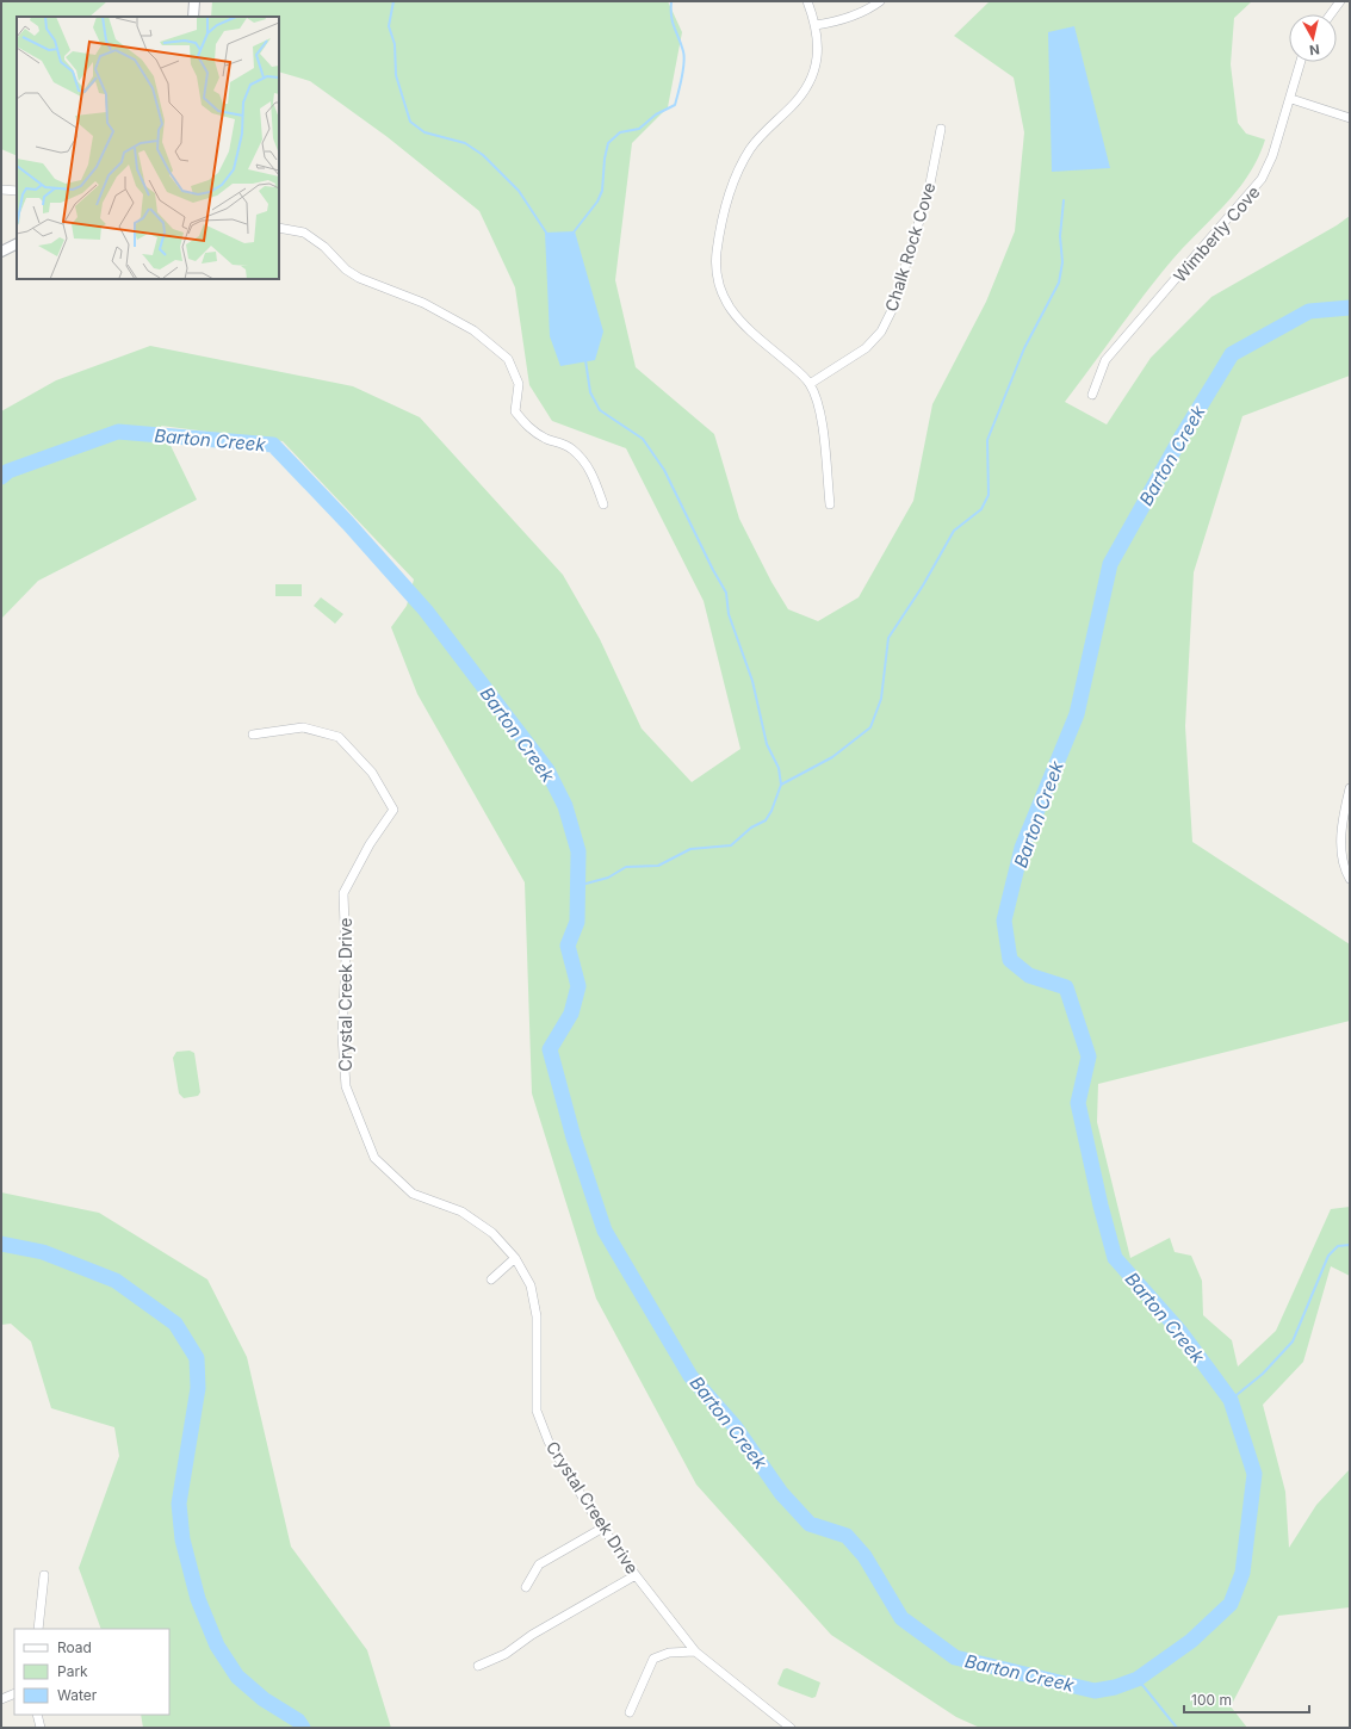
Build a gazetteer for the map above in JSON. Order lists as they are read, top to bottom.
{
  "streets": {
    "street": ["Wimberly Cove", "Chalk Rock Cove", "Crystal Creek Drive"]
  },
  "water": ["Barton Creek"],
  "legend": ["Road", "Park", "Water"],
  "scale_bar": "100 m",
  "north": "bottom"
}
